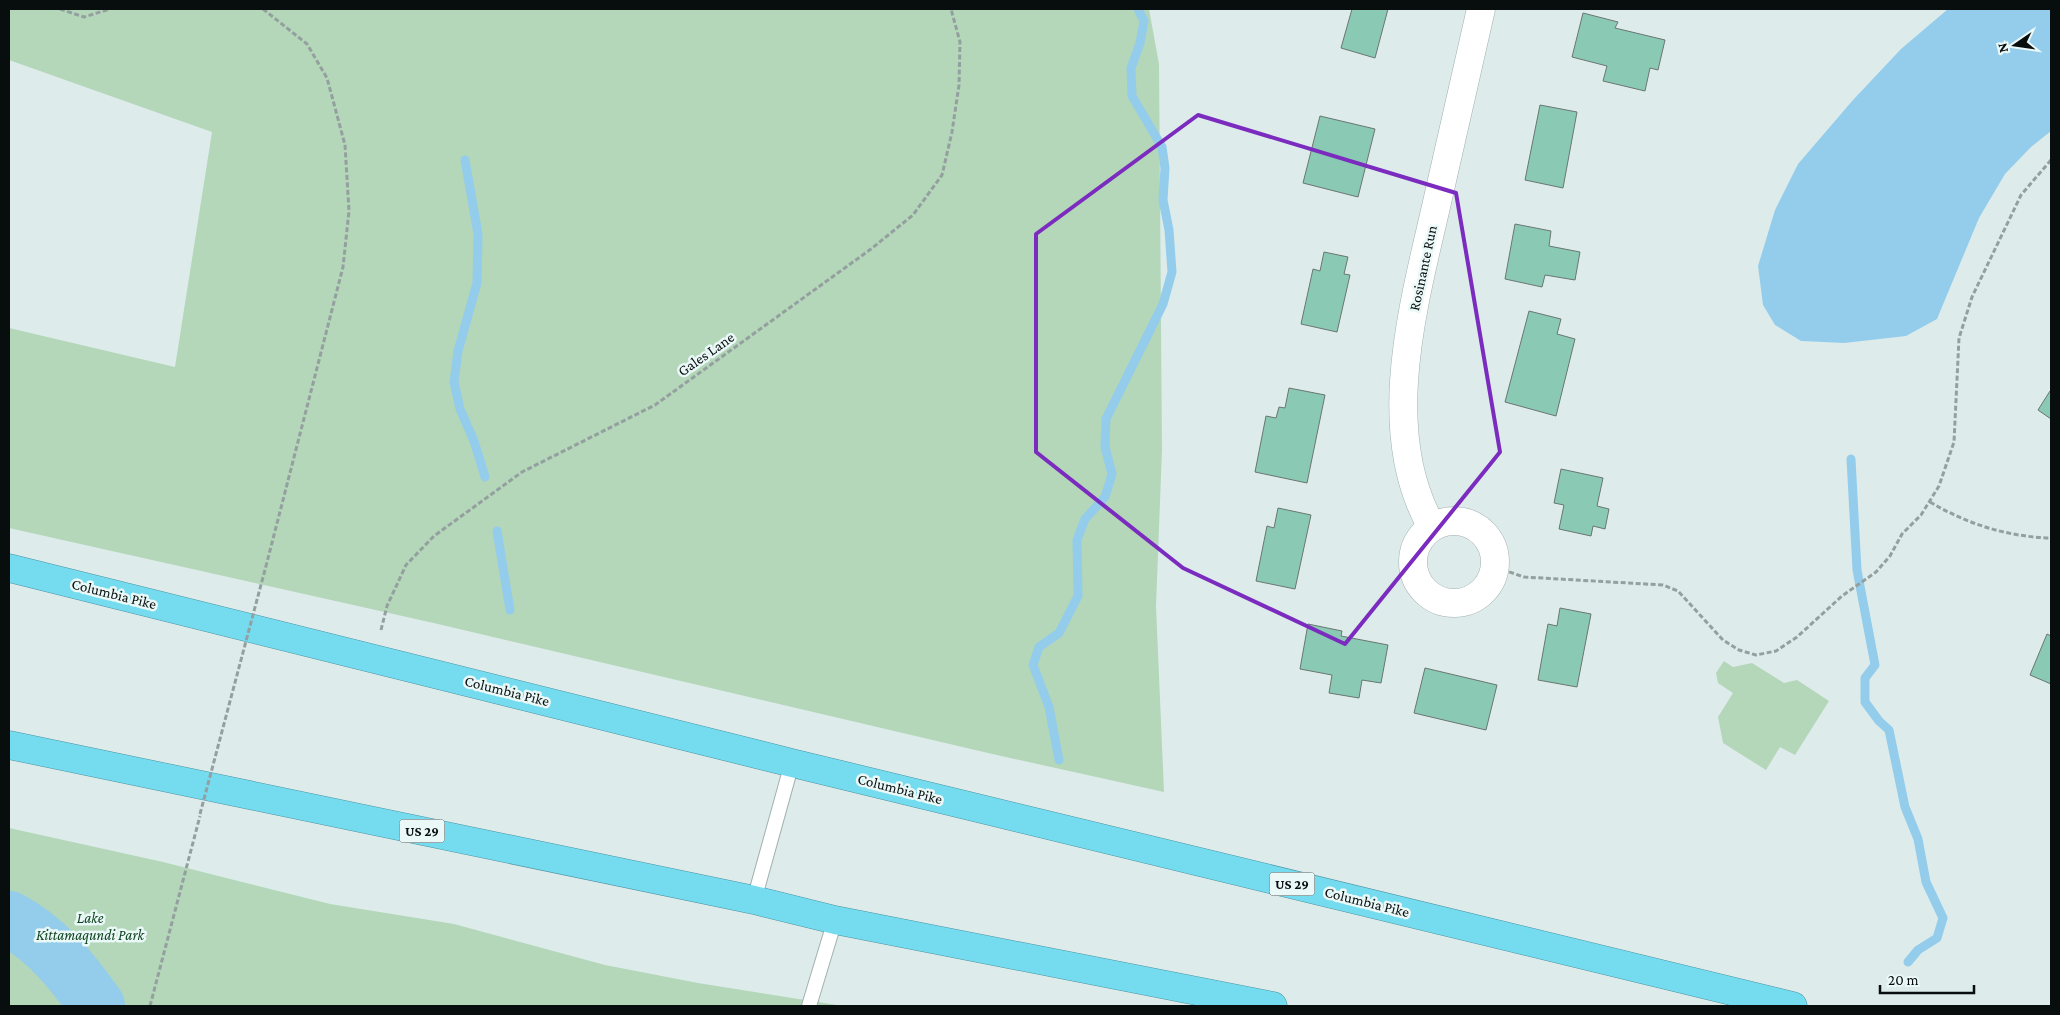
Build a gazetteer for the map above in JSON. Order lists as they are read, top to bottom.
{
  "streets": {
    "highway": ["Columbia Pike", "US 29"],
    "street": ["Rosinante Run"],
    "path": ["Gales Lane"]
  },
  "crossings": [
    ["Gales Lane", "Columbia Pike"]
  ],
  "parks": ["Lake Kittamaqundi Park"],
  "scale_bar": "20 m",
  "north": "left"
}
